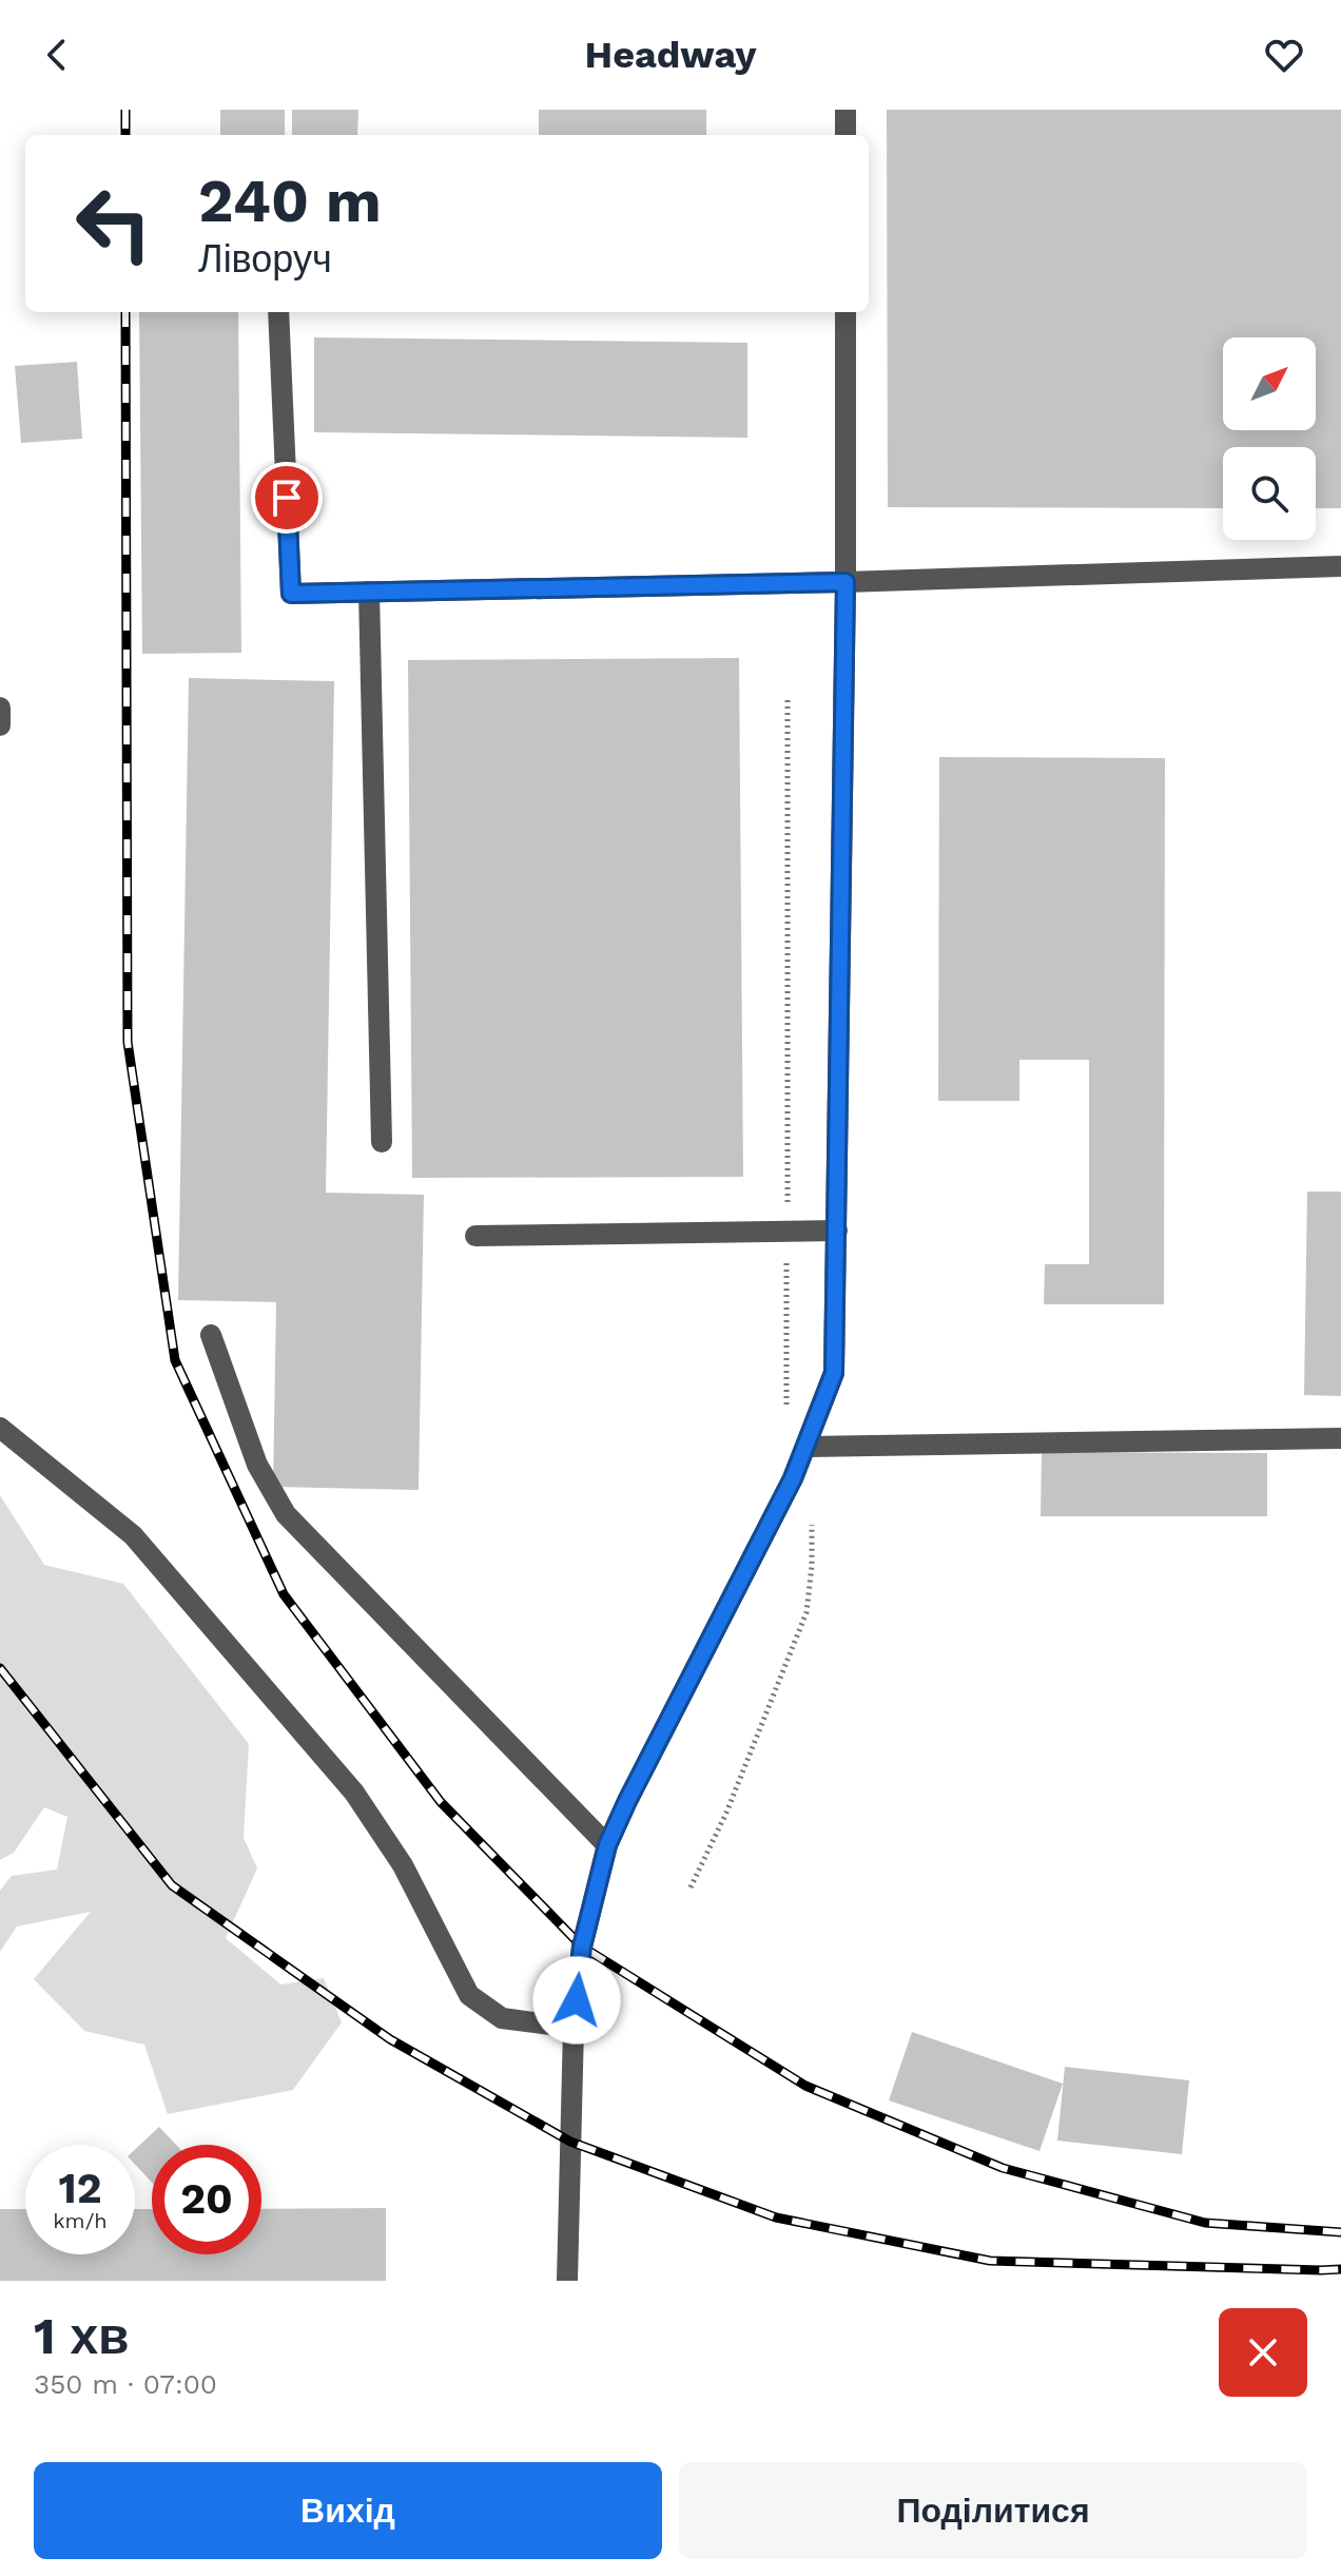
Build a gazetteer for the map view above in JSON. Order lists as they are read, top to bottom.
{
  "north": "top right",
  "page": {
    "header": "Headway",
    "turn": ["240 m", "Ліворуч"],
    "speed": "12 km/h",
    "limit": "20",
    "heading": ["1 хв", "350 m · 07:00"],
    "buttons": ["Вихід", "Поділитися"]
  }
}
